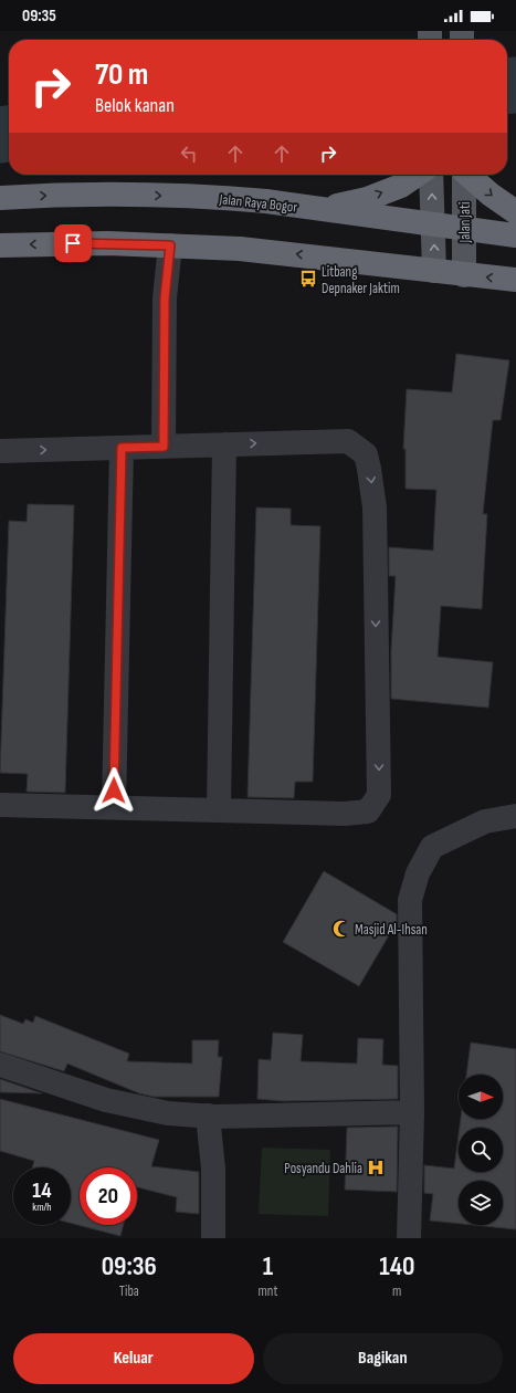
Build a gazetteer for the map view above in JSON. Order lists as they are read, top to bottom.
{
  "streets": {
    "highway": ["Jalan Raya Bogor"],
    "main road": ["Jalan Jati"]
  },
  "crossings": [
    ["Jalan Raya Bogor", "Jalan Jati"]
  ],
  "places": {
    "bus stop": ["Litbang Depnaker Jaktim"],
    "mosque": ["Masjid Al-Ihsan"],
    "hospital": ["Posyandu Dahlia"]
  },
  "north": "right",
  "page": {
    "status": "09:35",
    "turn": ["70 m", "Belok kanan"],
    "speed": "14 km/h",
    "limit": "20",
    "eta": [
      "09:36",
      "Tiba",
      "1",
      "mnt",
      "140",
      "m"
    ],
    "buttons": ["Keluar", "Bagikan"]
  }
}
